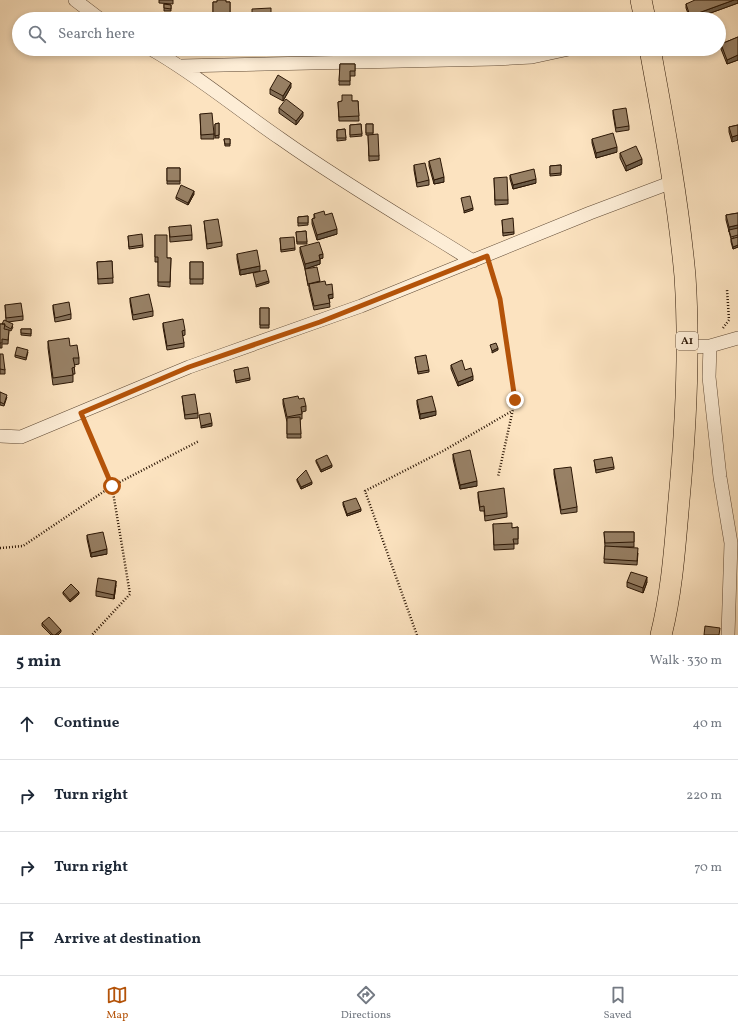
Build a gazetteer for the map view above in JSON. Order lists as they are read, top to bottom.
{
  "streets": {
    "highway": ["A1"]
  },
  "page": {
    "search": "Search here",
    "heading": ["5 min", "Walk · 330 m"],
    "list": [
      ["Continue", "40 m"],
      ["Turn right", "220 m"],
      ["Turn right", "70 m"],
      "Arrive at destination"
    ],
    "nav": ["Map", "Directions", "Saved"]
  }
}
